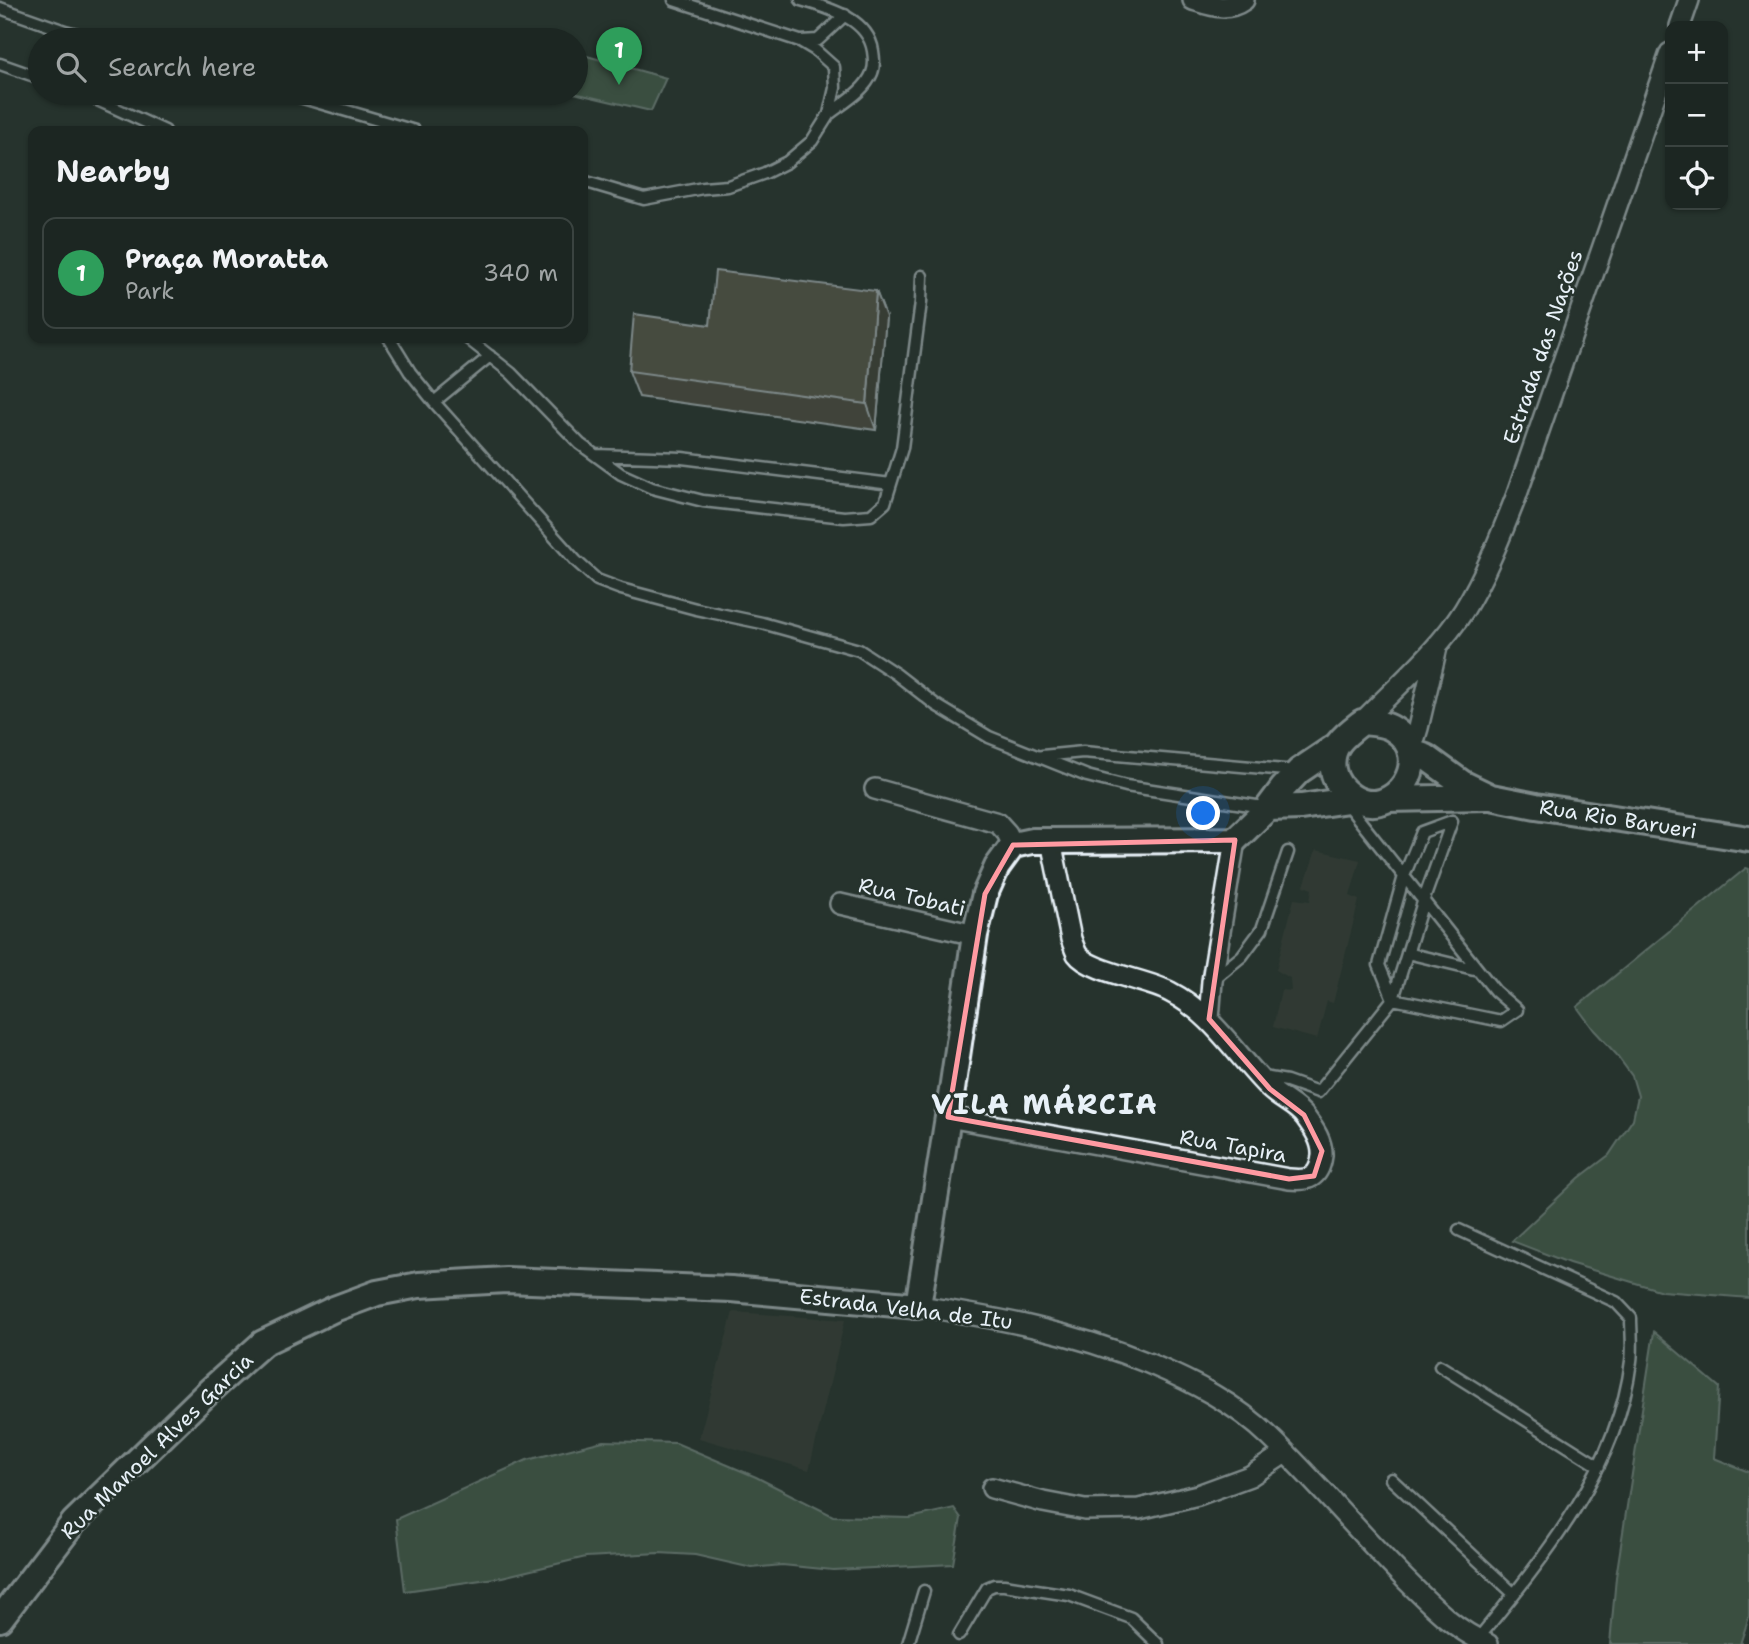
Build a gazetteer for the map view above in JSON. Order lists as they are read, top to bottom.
{
  "streets": {
    "street": [
      "Estrada das Nações",
      "Rua Rio Barueri",
      "Rua Tobati",
      "Rua Tapira",
      "Estrada Velha de Itu",
      "Rua Manoel Alves Garcia"
    ]
  },
  "crossings": [
    ["Estrada das Nações", "Rua Rio Barueri"],
    ["Estrada Velha de Itu", "Rua Manoel Alves Garcia"]
  ],
  "districts": ["VILA MÁRCIA"],
  "page": {
    "map_buttons": ["+", "−"],
    "pins": "1",
    "search": "Search here",
    "heading": "Nearby",
    "list": [
      {
        "mark": "1",
        "name": "Praça Moratta",
        "note": "Park",
        "value": "340 m"
      }
    ]
  }
}
